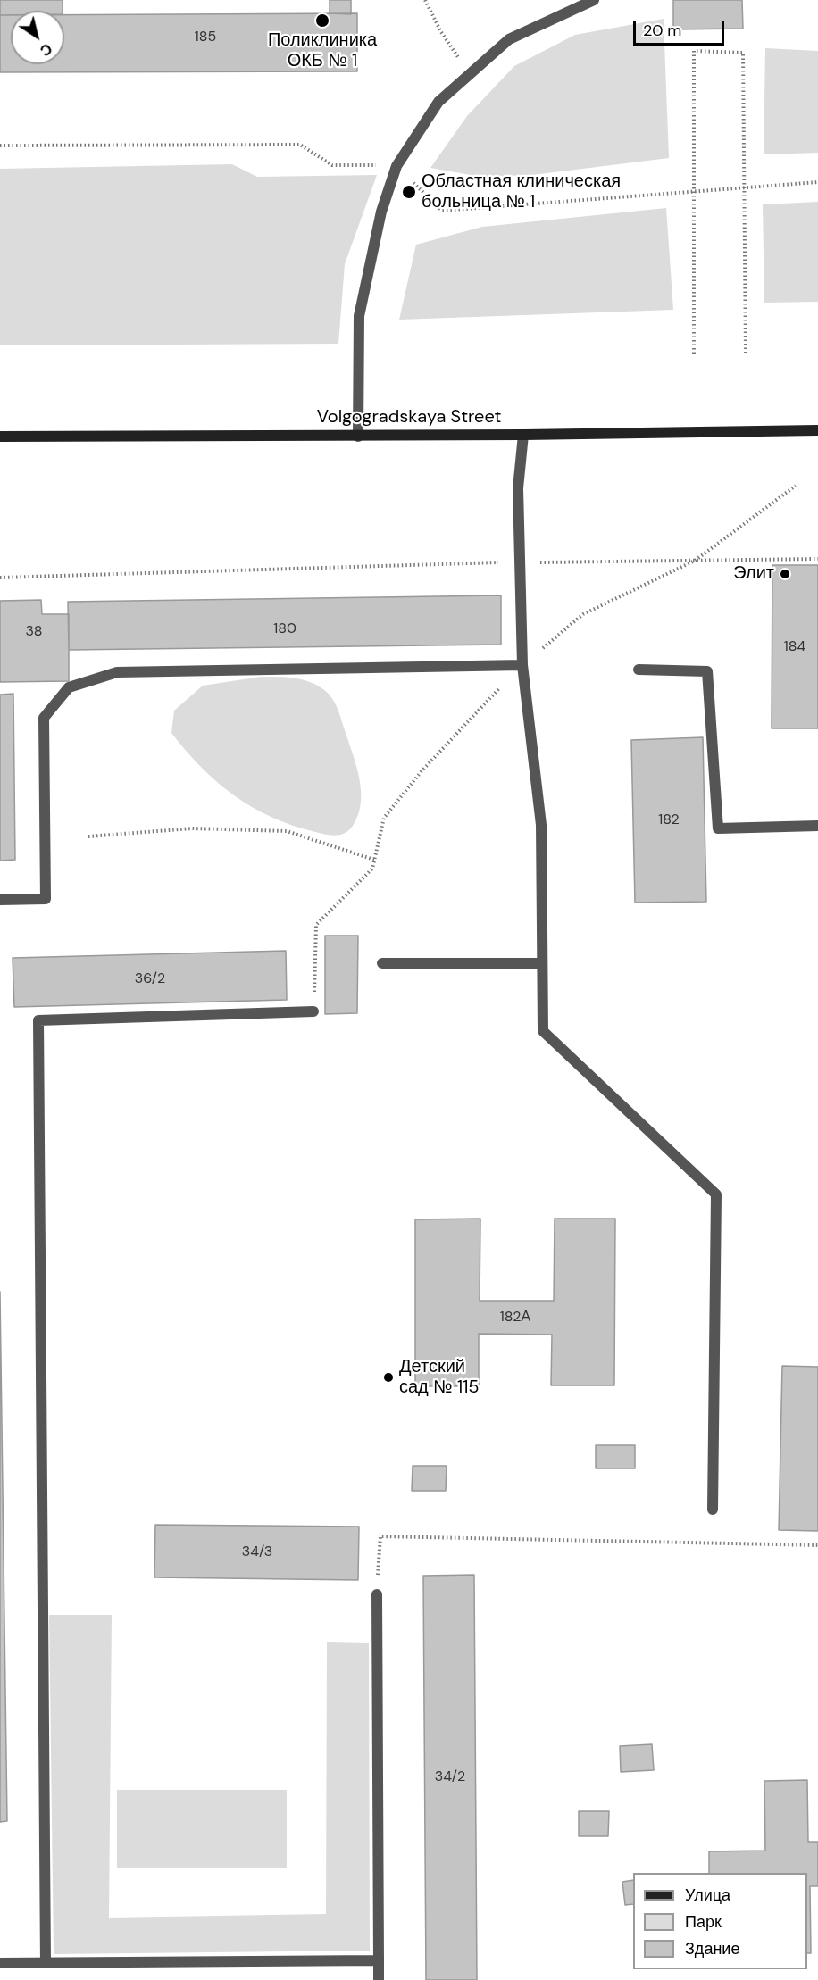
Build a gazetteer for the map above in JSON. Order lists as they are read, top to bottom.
{
  "streets": {
    "street": ["Volgogradskaya Street"]
  },
  "places": [
    "Поликлиника ОКБ № 1",
    "Областная клиническая больница № 1",
    "Элит",
    "Детский сад № 115"
  ],
  "house_numbers": [
    "185",
    "180",
    "38",
    "184",
    "182",
    "36/2",
    "182А",
    "34/3",
    "34/2"
  ],
  "legend": ["Улица", "Парк", "Здание"],
  "scale_bar": "20 m",
  "north": "bottom right"
}
